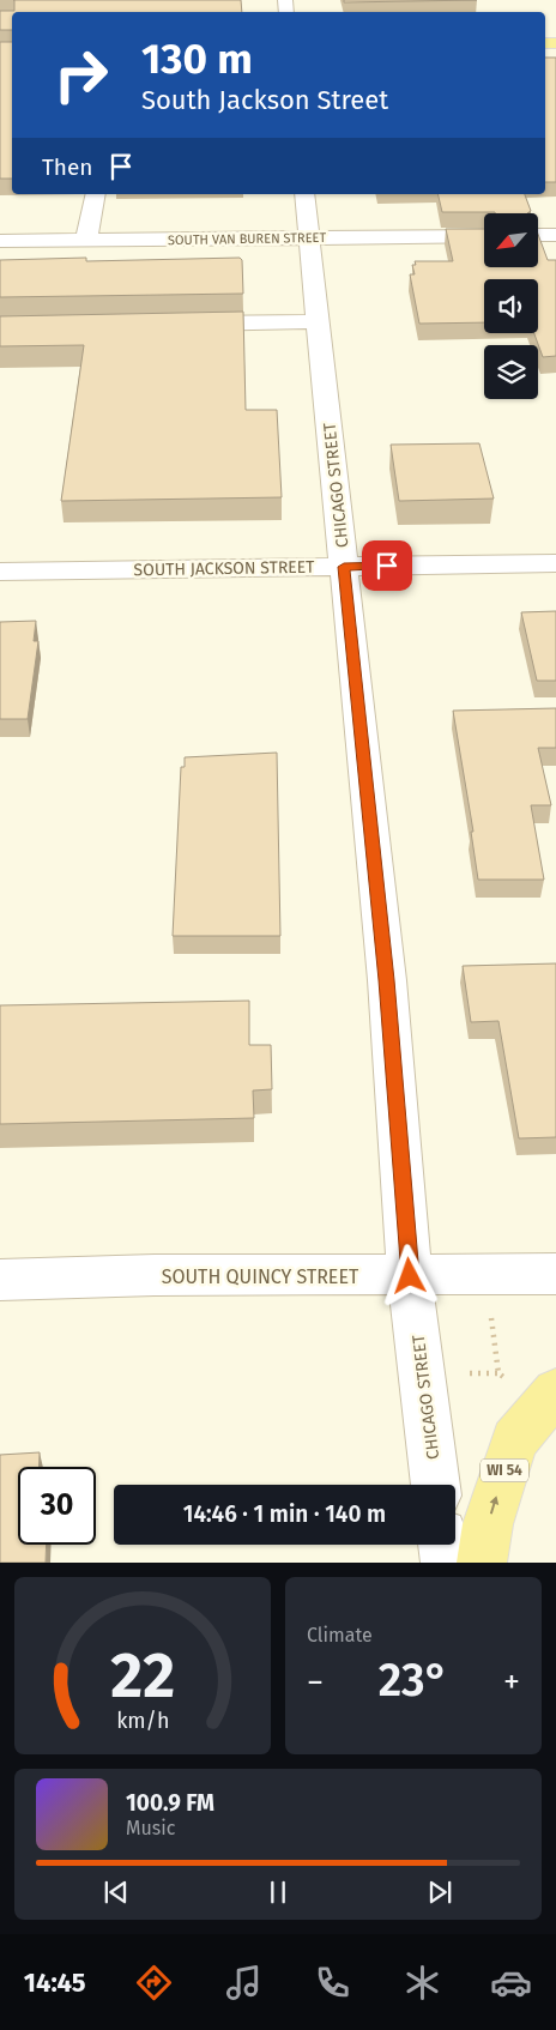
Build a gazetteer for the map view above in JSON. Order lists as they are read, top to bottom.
{
  "streets": {
    "main road": ["WI 54"],
    "street": [
      "SOUTH VAN BUREN STREET",
      "CHICAGO STREET",
      "SOUTH JACKSON STREET",
      "SOUTH QUINCY STREET"
    ]
  },
  "crossings": [
    ["SOUTH VAN BUREN STREET", "CHICAGO STREET"],
    ["CHICAGO STREET", "SOUTH JACKSON STREET"],
    ["CHICAGO STREET", "SOUTH QUINCY STREET"]
  ],
  "north": "bottom left",
  "page": {
    "turn": ["130 m", "South Jackson Street"],
    "then": "Then",
    "limit": "30",
    "trip": "14:46 · 1 min · 140 m",
    "tile": "Climate",
    "heat": ["−", "23°", "+"],
    "song": ["100.9 FM", "Music"],
    "tabs": "14:45",
    "gauge": ["22", "km/h"]
  }
}
